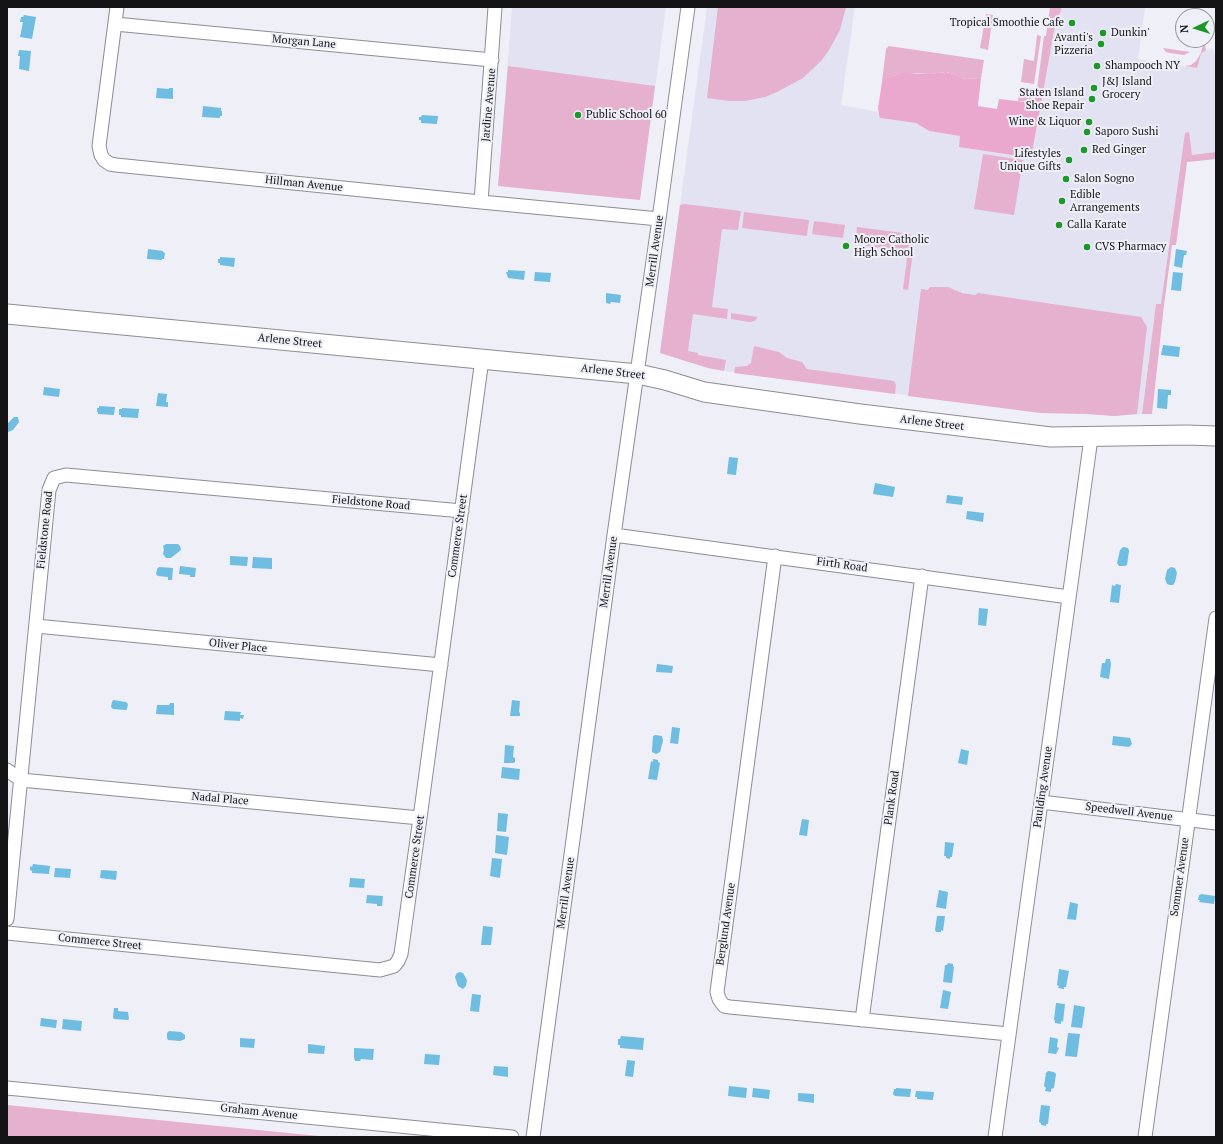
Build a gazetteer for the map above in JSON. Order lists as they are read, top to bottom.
{
  "streets": {
    "street": [
      "Morgan Lane",
      "Jardine Avenue",
      "Hillman Avenue",
      "Merrill Avenue",
      "Arlene Street",
      "Fieldstone Road",
      "Commerce Street",
      "Firth Road",
      "Oliver Place",
      "Paulding Avenue",
      "Plank Road",
      "Nadal Place",
      "Speedwell Avenue",
      "Sommer Avenue",
      "Berglund Avenue",
      "Graham Avenue"
    ]
  },
  "crossings": [
    ["Morgan Lane", "Jardine Avenue"],
    ["Morgan Lane", "Hillman Avenue"],
    ["Jardine Avenue", "Hillman Avenue"],
    ["Hillman Avenue", "Merrill Avenue"],
    ["Merrill Avenue", "Arlene Street"],
    ["Merrill Avenue", "Firth Road"],
    ["Arlene Street", "Commerce Street"],
    ["Arlene Street", "Paulding Avenue"],
    ["Fieldstone Road", "Commerce Street"],
    ["Fieldstone Road", "Oliver Place"],
    ["Fieldstone Road", "Nadal Place"],
    ["Commerce Street", "Oliver Place"],
    ["Commerce Street", "Nadal Place"],
    ["Firth Road", "Paulding Avenue"],
    ["Firth Road", "Plank Road"],
    ["Firth Road", "Berglund Avenue"],
    ["Paulding Avenue", "Speedwell Avenue"],
    ["Paulding Avenue", "Berglund Avenue"],
    ["Plank Road", "Berglund Avenue"],
    ["Speedwell Avenue", "Sommer Avenue"]
  ],
  "places": [
    "Tropical Smoothie Cafe",
    "Dunkin'",
    "Avanti's Pizzeria",
    "Shampooch NY",
    "J&J Island Grocery",
    "Staten Island Shoe Repair",
    "Public School 60",
    "Wine & Liquor",
    "Saporo Sushi",
    "Red Ginger",
    "Lifestyles Unique Gifts",
    "Salon Sogno",
    "Edible Arrangements",
    "Calla Karate",
    "Moore Catholic High School",
    "CVS Pharmacy"
  ],
  "north": "left"
}
